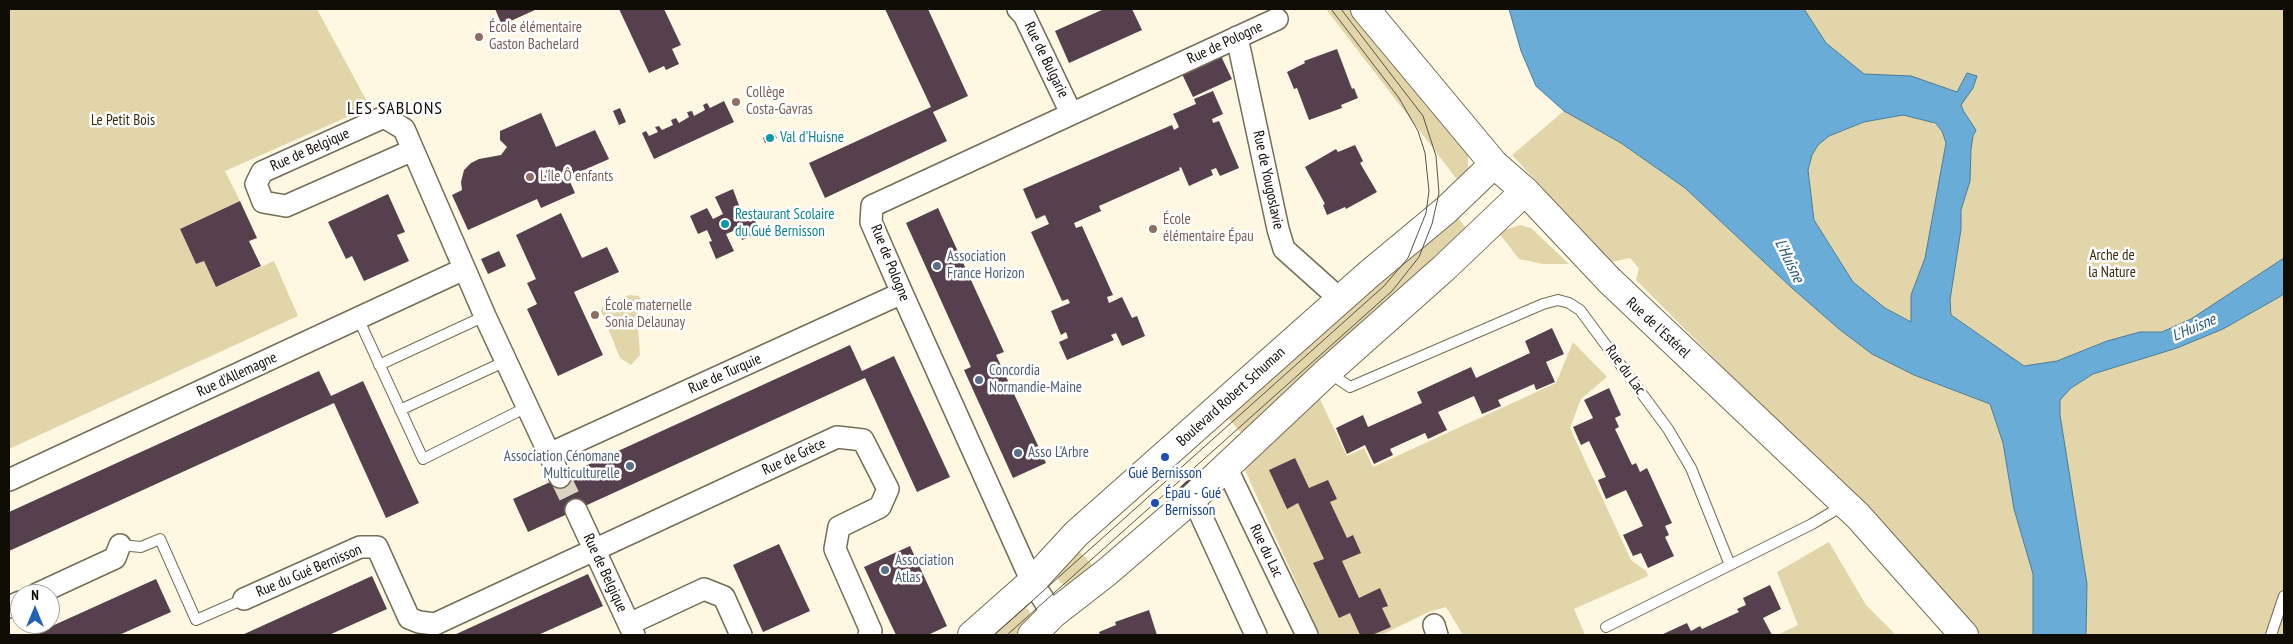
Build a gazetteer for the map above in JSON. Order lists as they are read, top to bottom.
{
  "streets": {
    "street": [
      "Rue de Pologne",
      "Rue de Bulgarie",
      "Rue de Belgique",
      "Rue de Yougoslavie",
      "Rue de l'Estérel",
      "Rue du Lac",
      "Rue de Turquie",
      "Rue d'Allemagne",
      "Boulevard Robert Schuman",
      "Rue de Grèce",
      "Rue du Gué Bernisson"
    ]
  },
  "crossings": [
    ["Rue de Pologne", "Rue de Bulgarie"],
    ["Rue de Pologne", "Rue de Yougoslavie"],
    ["Rue de Pologne", "Rue de Turquie"],
    ["Rue de Pologne", "Boulevard Robert Schuman"],
    ["Rue de Belgique", "Rue de Turquie"],
    ["Rue de Belgique", "Rue d'Allemagne"],
    ["Rue de Belgique", "Rue de Grèce"],
    ["Rue de Belgique", "Rue du Gué Bernisson"],
    ["Rue de Yougoslavie", "Boulevard Robert Schuman"],
    ["Rue de l'Estérel", "Boulevard Robert Schuman"],
    ["Rue de Grèce", "Rue du Gué Bernisson"]
  ],
  "districts": ["LES SABLONS"],
  "water": ["L'Huisne"],
  "parks": ["Le Petit Bois", "Arche de la Nature"],
  "places": [
    "École élémentaire Gaston Bachelard",
    "Collège Costa-Gavras",
    "Val d'Huisne",
    "L'île Ô enfants",
    "Restaurant Scolaire du Gué Bernisson",
    "École élémentaire Épau",
    "Association France Horizon",
    "École maternelle Sonia Delaunay",
    "Concordia Normandie-Maine",
    "Asso L'Arbre",
    "Gué Bernisson",
    "Association Cénomane Multiculturelle",
    "Épau - Gué Bernisson",
    "Association Atlas"
  ],
  "north": "top"
}
